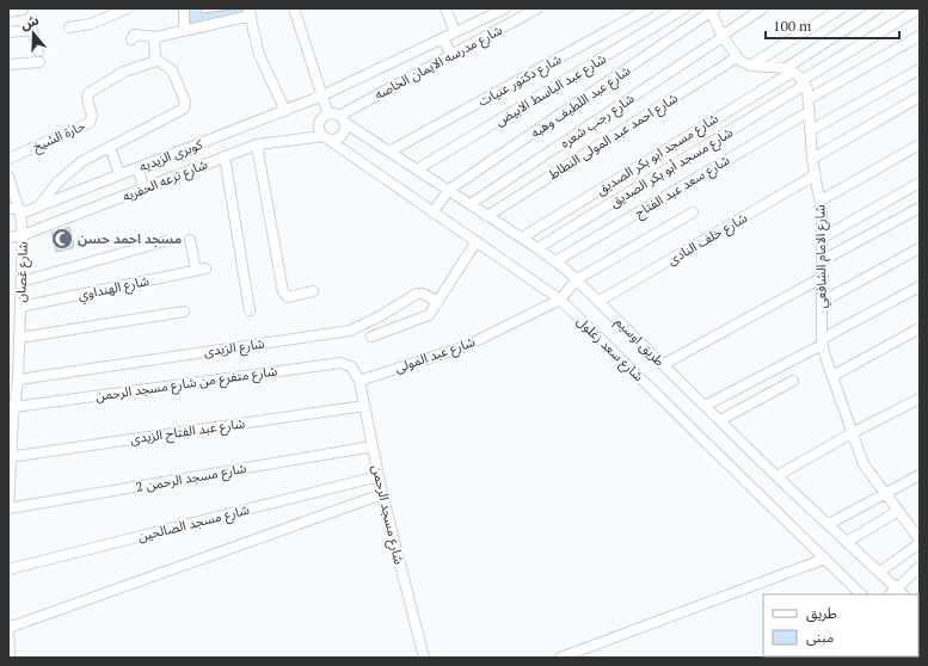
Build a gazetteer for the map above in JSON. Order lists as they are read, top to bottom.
{
  "streets": {
    "street": [
      "شارع مدرسه الايمان الخاصه",
      "شارع دكتور عنيات",
      "شارع عبد الباسط الابيض",
      "شارع عبد اللطيف وهبه",
      "شارع رجب شعره",
      "حارة الشيخ",
      "شارع احمد عبد المولى النطاط",
      "شارع مسجد ابو بكر الصديق",
      "كوبرى الزيديه",
      "شارع مسجد أبو بكر الصديق",
      "شارع ترعه الحفريه",
      "شارع سعد عبد الفتاح",
      "شارع خلف النادى",
      "شارع الامام الشافعي",
      "شارع غصان",
      "شارع الهنداوي",
      "طريق اوسيم",
      "شارع الزيدى",
      "شارع سعد زغلول",
      "شارع عبد المولى",
      "شارع متفرع من شارع مسجد الرحمن",
      "شارع عبد الفتاح الزيدى",
      "شارع مسجد الرحمن 2",
      "شارع مسجد الرحمن",
      "شارع مسجد الصالحين"
    ]
  },
  "crossings": [
    ["شارع مدرسه الايمان الخاصه", "كوبرى الزيديه"],
    ["شارع مدرسه الايمان الخاصه", "شارع ترعه الحفريه"],
    ["شارع مدرسه الايمان الخاصه", "طريق اوسيم"],
    ["شارع مدرسه الايمان الخاصه", "شارع سعد زغلول"],
    ["شارع دكتور عنيات", "طريق اوسيم"],
    ["شارع عبد الباسط الابيض", "طريق اوسيم"],
    ["شارع عبد اللطيف وهبه", "طريق اوسيم"],
    ["شارع عبد اللطيف وهبه", "شارع سعد زغلول"],
    ["شارع رجب شعره", "طريق اوسيم"],
    ["شارع احمد عبد المولى النطاط", "طريق اوسيم"],
    ["شارع مسجد ابو بكر الصديق", "طريق اوسيم"],
    ["كوبرى الزيديه", "شارع غصان"],
    ["شارع مسجد أبو بكر الصديق", "شارع الامام الشافعي"],
    ["شارع مسجد أبو بكر الصديق", "طريق اوسيم"],
    ["شارع ترعه الحفريه", "شارع غصان"],
    ["شارع ترعه الحفريه", "طريق اوسيم"],
    ["شارع ترعه الحفريه", "شارع سعد زغلول"],
    ["شارع سعد عبد الفتاح", "شارع الامام الشافعي"],
    ["شارع سعد عبد الفتاح", "طريق اوسيم"],
    ["شارع خلف النادى", "شارع الامام الشافعي"],
    ["شارع خلف النادى", "طريق اوسيم"],
    ["شارع غصان", "شارع الهنداوي"],
    ["شارع غصان", "شارع الزيدى"],
    ["شارع غصان", "شارع متفرع من شارع مسجد الرحمن"],
    ["شارع غصان", "شارع عبد الفتاح الزيدى"],
    ["شارع غصان", "شارع مسجد الرحمن 2"],
    ["طريق اوسيم", "شارع سعد زغلول"],
    ["شارع سعد زغلول", "شارع عبد المولى"],
    ["شارع عبد المولى", "شارع متفرع من شارع مسجد الرحمن"],
    ["شارع عبد المولى", "شارع مسجد الرحمن"],
    ["شارع متفرع من شارع مسجد الرحمن", "شارع مسجد الرحمن"],
    ["شارع عبد الفتاح الزيدى", "شارع مسجد الرحمن"],
    ["شارع مسجد الرحمن 2", "شارع مسجد الرحمن"],
    ["شارع مسجد الرحمن", "شارع مسجد الصالحين"]
  ],
  "places": {
    "mosque": ["مسجد احمد حسن"]
  },
  "legend": ["طريق", "مبنى"],
  "scale_bar": "100 m",
  "north": "top"
}
